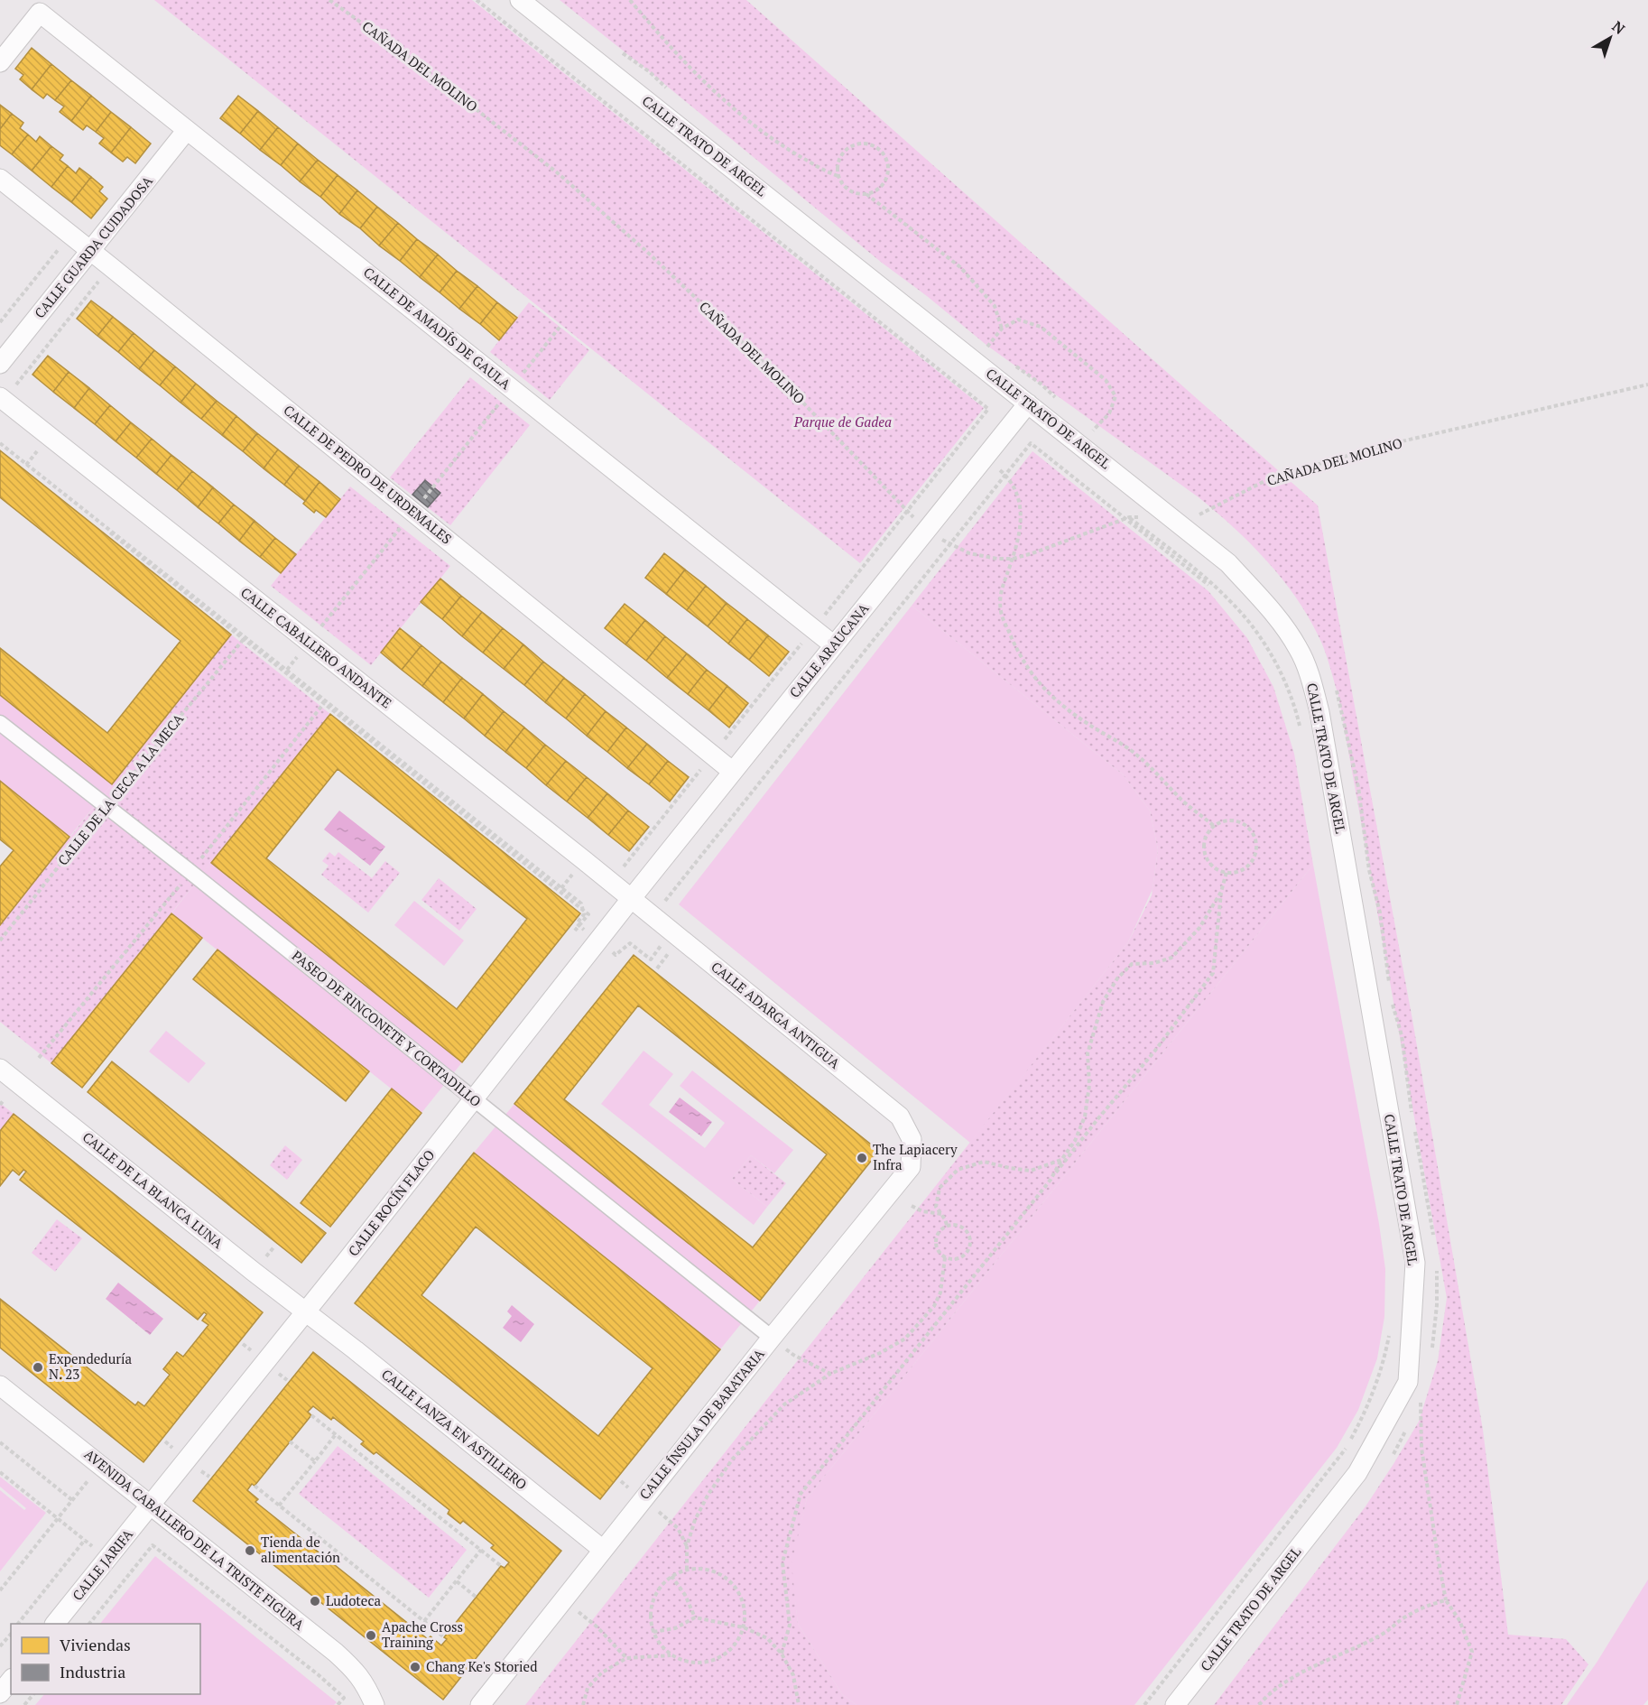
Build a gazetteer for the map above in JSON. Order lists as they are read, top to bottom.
{
  "streets": {
    "street": [
      "CALLE TRATO DE ARGEL",
      "CALLE GUARDA CUIDADOSA",
      "CALLE DE AMADÍS DE GAULA",
      "CALLE DE PEDRO DE URDEMALES",
      "CALLE CABALLERO ANDANTE",
      "CALLE ARAUCANA",
      "CALLE ADARGA ANTIGUA",
      "PASEO DE RINCONETE Y CORTADILLO",
      "CALLE DE LA BLANCA LUNA",
      "CALLE ROCÍN FLACO",
      "CALLE ÍNSULA DE BARATARIA",
      "CALLE LANZA EN ASTILLERO",
      "AVENIDA CABALLERO DE LA TRISTE FIGURA",
      "CALLE JARIFA"
    ],
    "path": ["CAÑADA DEL MOLINO", "CALLE DE LA CECA A LA MECA"]
  },
  "crossings": [
    ["CAÑADA DEL MOLINO", "CALLE TRATO DE ARGEL"],
    ["CAÑADA DEL MOLINO", "CALLE ARAUCANA"],
    ["CALLE TRATO DE ARGEL", "CALLE ARAUCANA"],
    ["CALLE GUARDA CUIDADOSA", "CALLE DE AMADÍS DE GAULA"],
    ["CALLE GUARDA CUIDADOSA", "CALLE DE PEDRO DE URDEMALES"],
    ["CALLE DE AMADÍS DE GAULA", "CALLE ARAUCANA"],
    ["CALLE DE PEDRO DE URDEMALES", "CALLE ARAUCANA"],
    ["CALLE CABALLERO ANDANTE", "CALLE ARAUCANA"],
    ["CALLE CABALLERO ANDANTE", "CALLE ADARGA ANTIGUA"],
    ["CALLE CABALLERO ANDANTE", "CALLE ROCÍN FLACO"],
    ["CALLE ARAUCANA", "CALLE ADARGA ANTIGUA"],
    ["CALLE ARAUCANA", "CALLE ROCÍN FLACO"],
    ["CALLE DE LA CECA A LA MECA", "PASEO DE RINCONETE Y CORTADILLO"],
    ["CALLE ADARGA ANTIGUA", "CALLE ROCÍN FLACO"],
    ["CALLE ADARGA ANTIGUA", "CALLE ÍNSULA DE BARATARIA"],
    ["PASEO DE RINCONETE Y CORTADILLO", "CALLE ROCÍN FLACO"],
    ["PASEO DE RINCONETE Y CORTADILLO", "CALLE ÍNSULA DE BARATARIA"],
    ["CALLE DE LA BLANCA LUNA", "CALLE ROCÍN FLACO"],
    ["CALLE DE LA BLANCA LUNA", "CALLE LANZA EN ASTILLERO"],
    ["CALLE ROCÍN FLACO", "CALLE LANZA EN ASTILLERO"],
    ["CALLE ROCÍN FLACO", "AVENIDA CABALLERO DE LA TRISTE FIGURA"],
    ["CALLE ROCÍN FLACO", "CALLE JARIFA"],
    ["CALLE ÍNSULA DE BARATARIA", "CALLE LANZA EN ASTILLERO"],
    ["AVENIDA CABALLERO DE LA TRISTE FIGURA", "CALLE JARIFA"]
  ],
  "parks": ["Parque de Gadea"],
  "places": [
    "The Lapiacery Infra",
    "Expendeduría N. 23",
    "Tienda de alimentación",
    "Ludoteca",
    "Apache Cross Training",
    "Chang Ke's Storied"
  ],
  "legend": ["Viviendas", "Industria"],
  "north": "top right"
}
